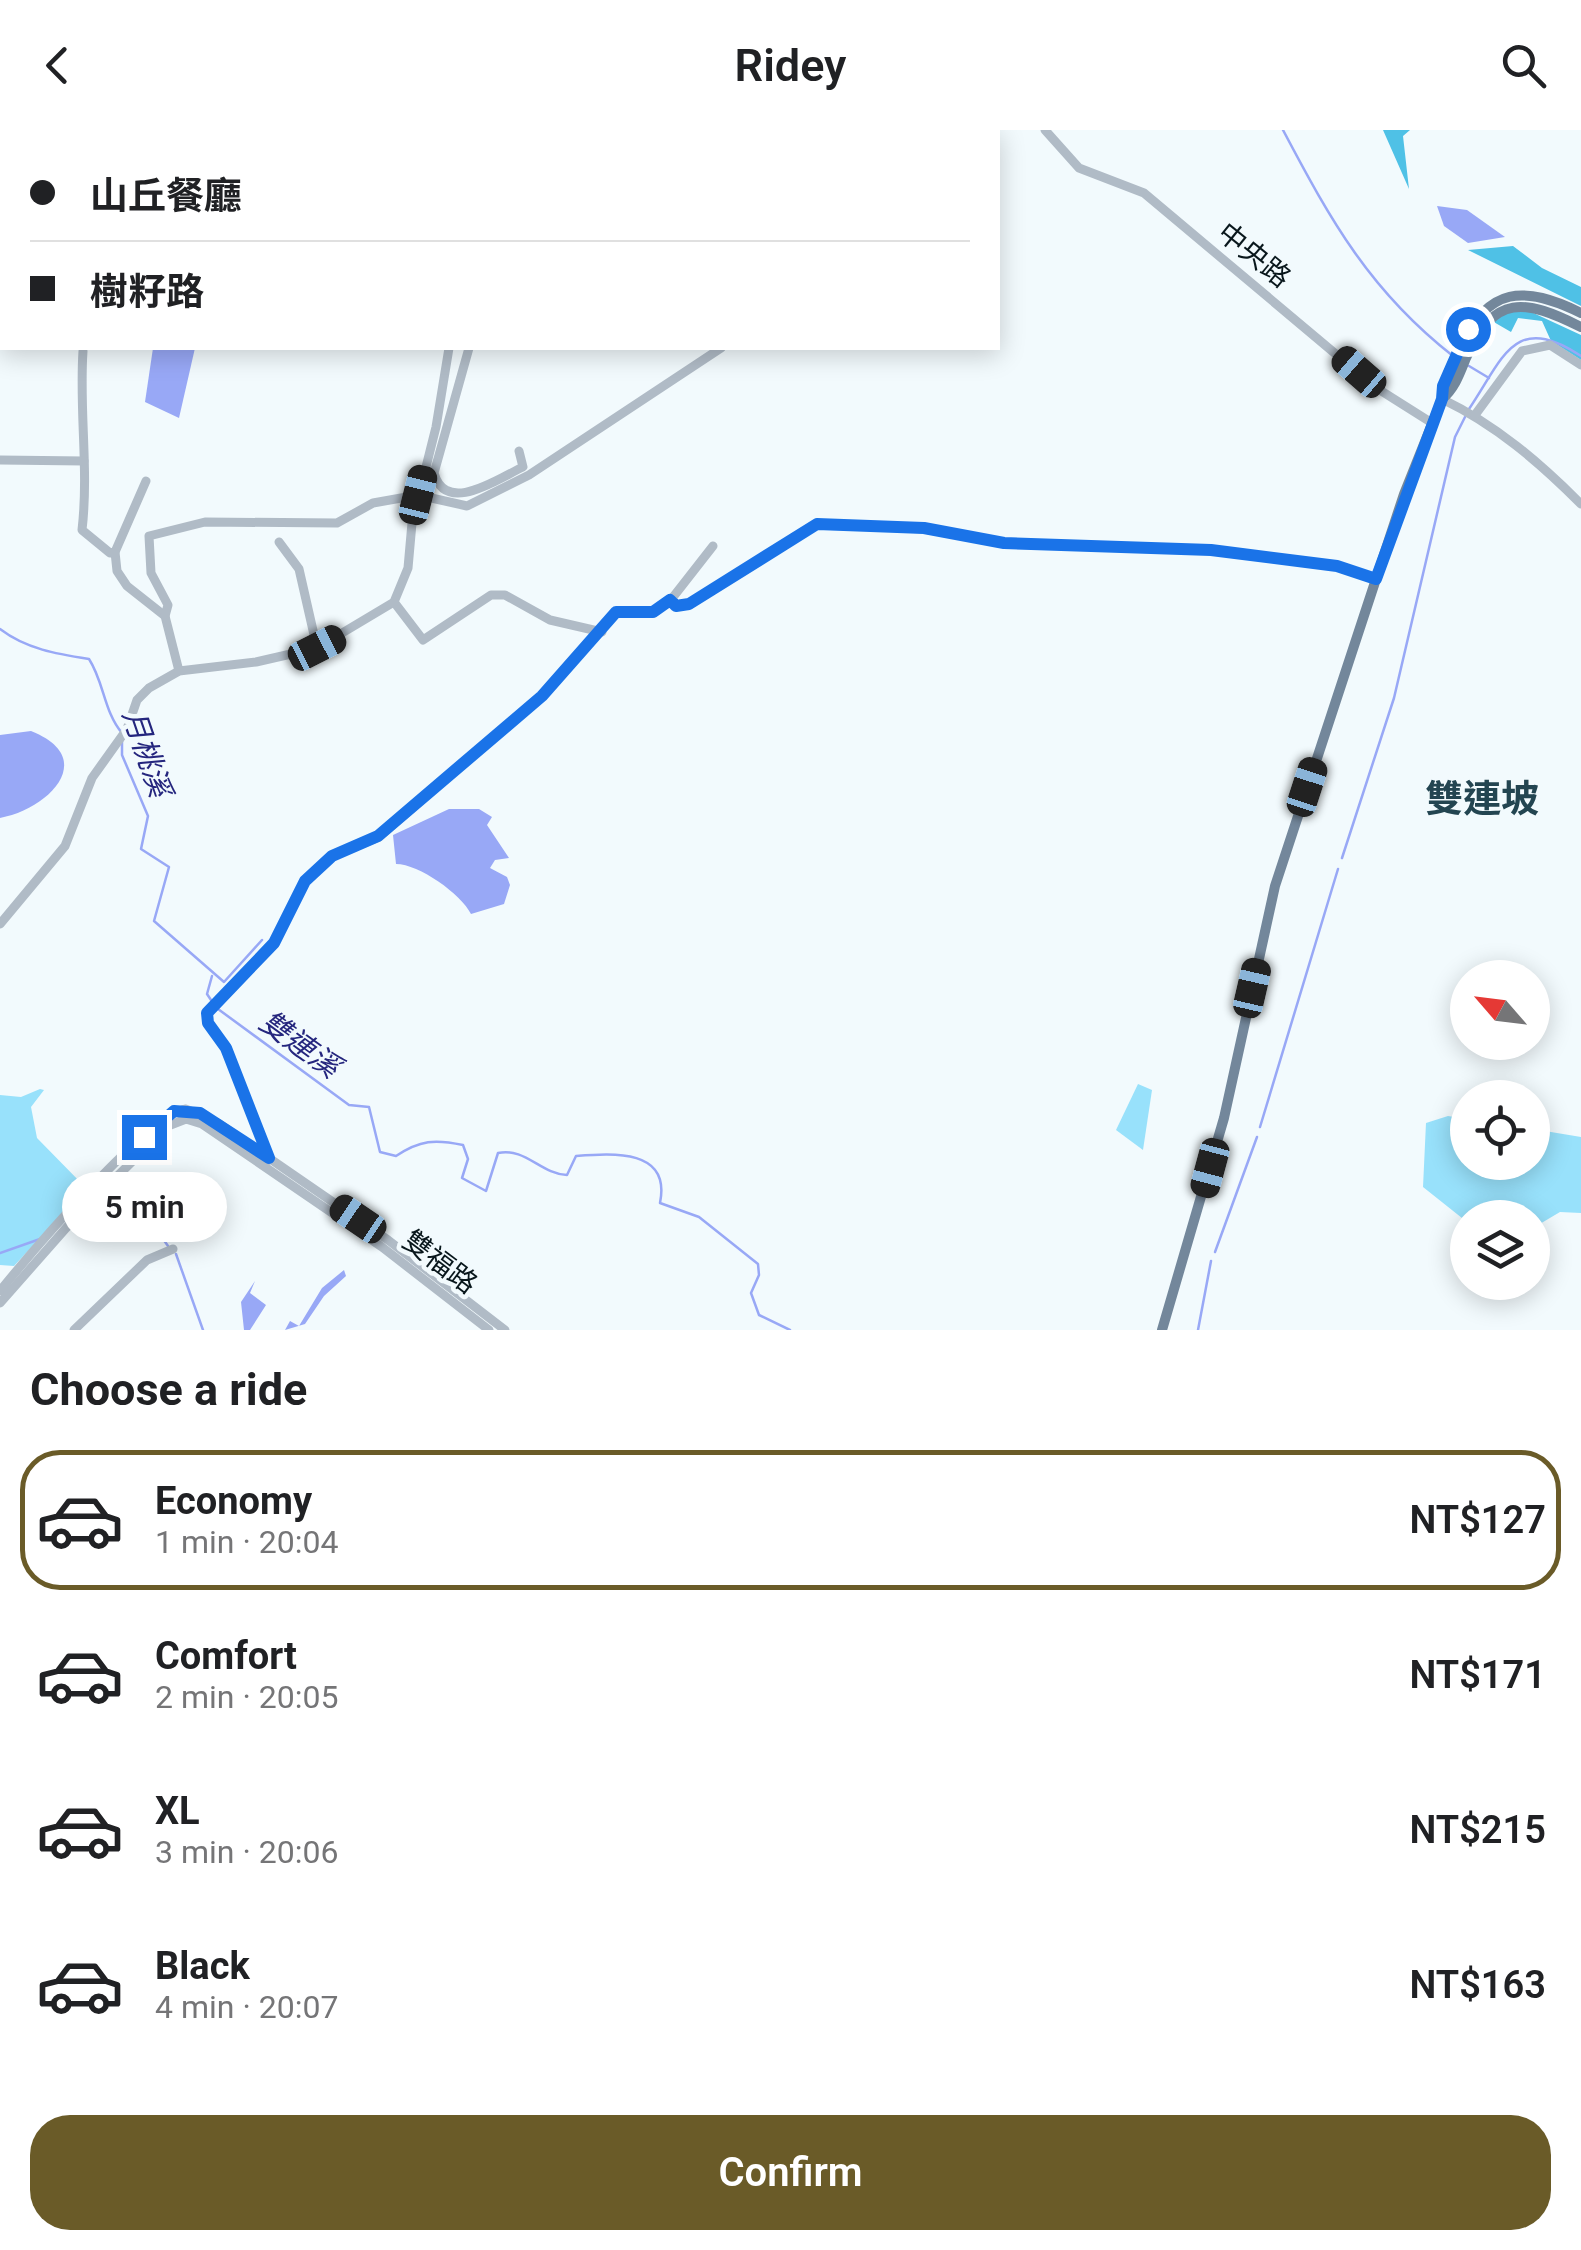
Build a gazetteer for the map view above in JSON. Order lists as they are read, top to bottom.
{
  "streets": {
    "street": ["中央路", "雙福路"]
  },
  "districts": ["雙連坡"],
  "water": ["月桃溪", "雙連溪"],
  "north": "top left",
  "page": {
    "header": "Ridey",
    "banner": ["山丘餐廳", "樹籽路"],
    "bubble": "5 min",
    "heading": "Choose a ride",
    "list": [
      {
        "name": "Economy",
        "note": "1 min · 20:04",
        "value": "NT$127"
      },
      {
        "name": "Comfort",
        "note": "2 min · 20:05",
        "value": "NT$171"
      },
      {
        "name": "XL",
        "note": "3 min · 20:06",
        "value": "NT$215"
      },
      {
        "name": "Black",
        "note": "4 min · 20:07",
        "value": "NT$163"
      }
    ],
    "buttons": "Confirm"
  }
}
